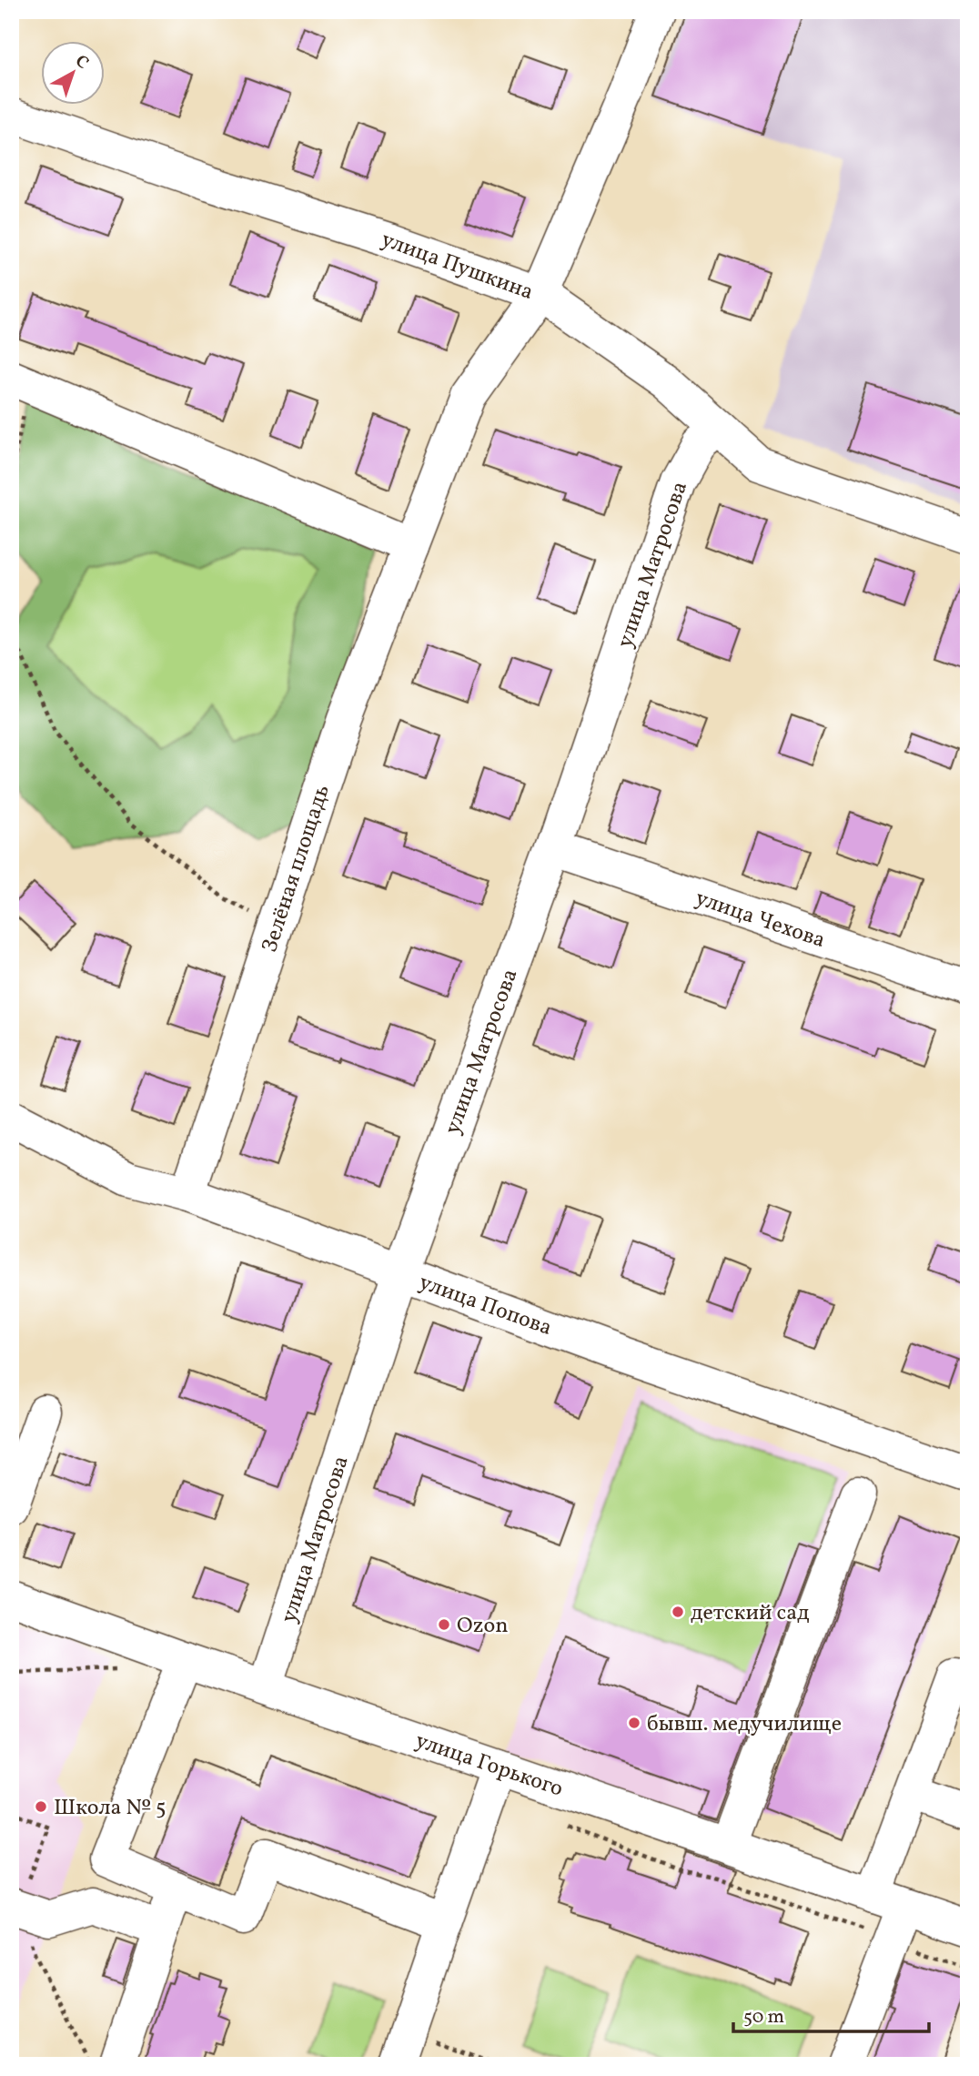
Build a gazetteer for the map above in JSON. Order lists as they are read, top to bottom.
{
  "streets": {
    "street": [
      "улица Пушкина",
      "улица Матросова",
      "Зелёная площадь",
      "улица Чехова",
      "улица Попова",
      "улица Горького"
    ]
  },
  "crossings": [
    ["улица Пушкина", "улица Матросова"],
    ["улица Пушкина", "Зелёная площадь"],
    ["улица Матросова", "улица Чехова"],
    ["улица Матросова", "улица Попова"],
    ["улица Матросова", "улица Горького"],
    ["Зелёная площадь", "улица Попова"]
  ],
  "places": [
    "детский сад",
    "Ozon",
    "бывш. медучилище",
    "Школа № 5"
  ],
  "scale_bar": "50 m",
  "north": "top right"
}
